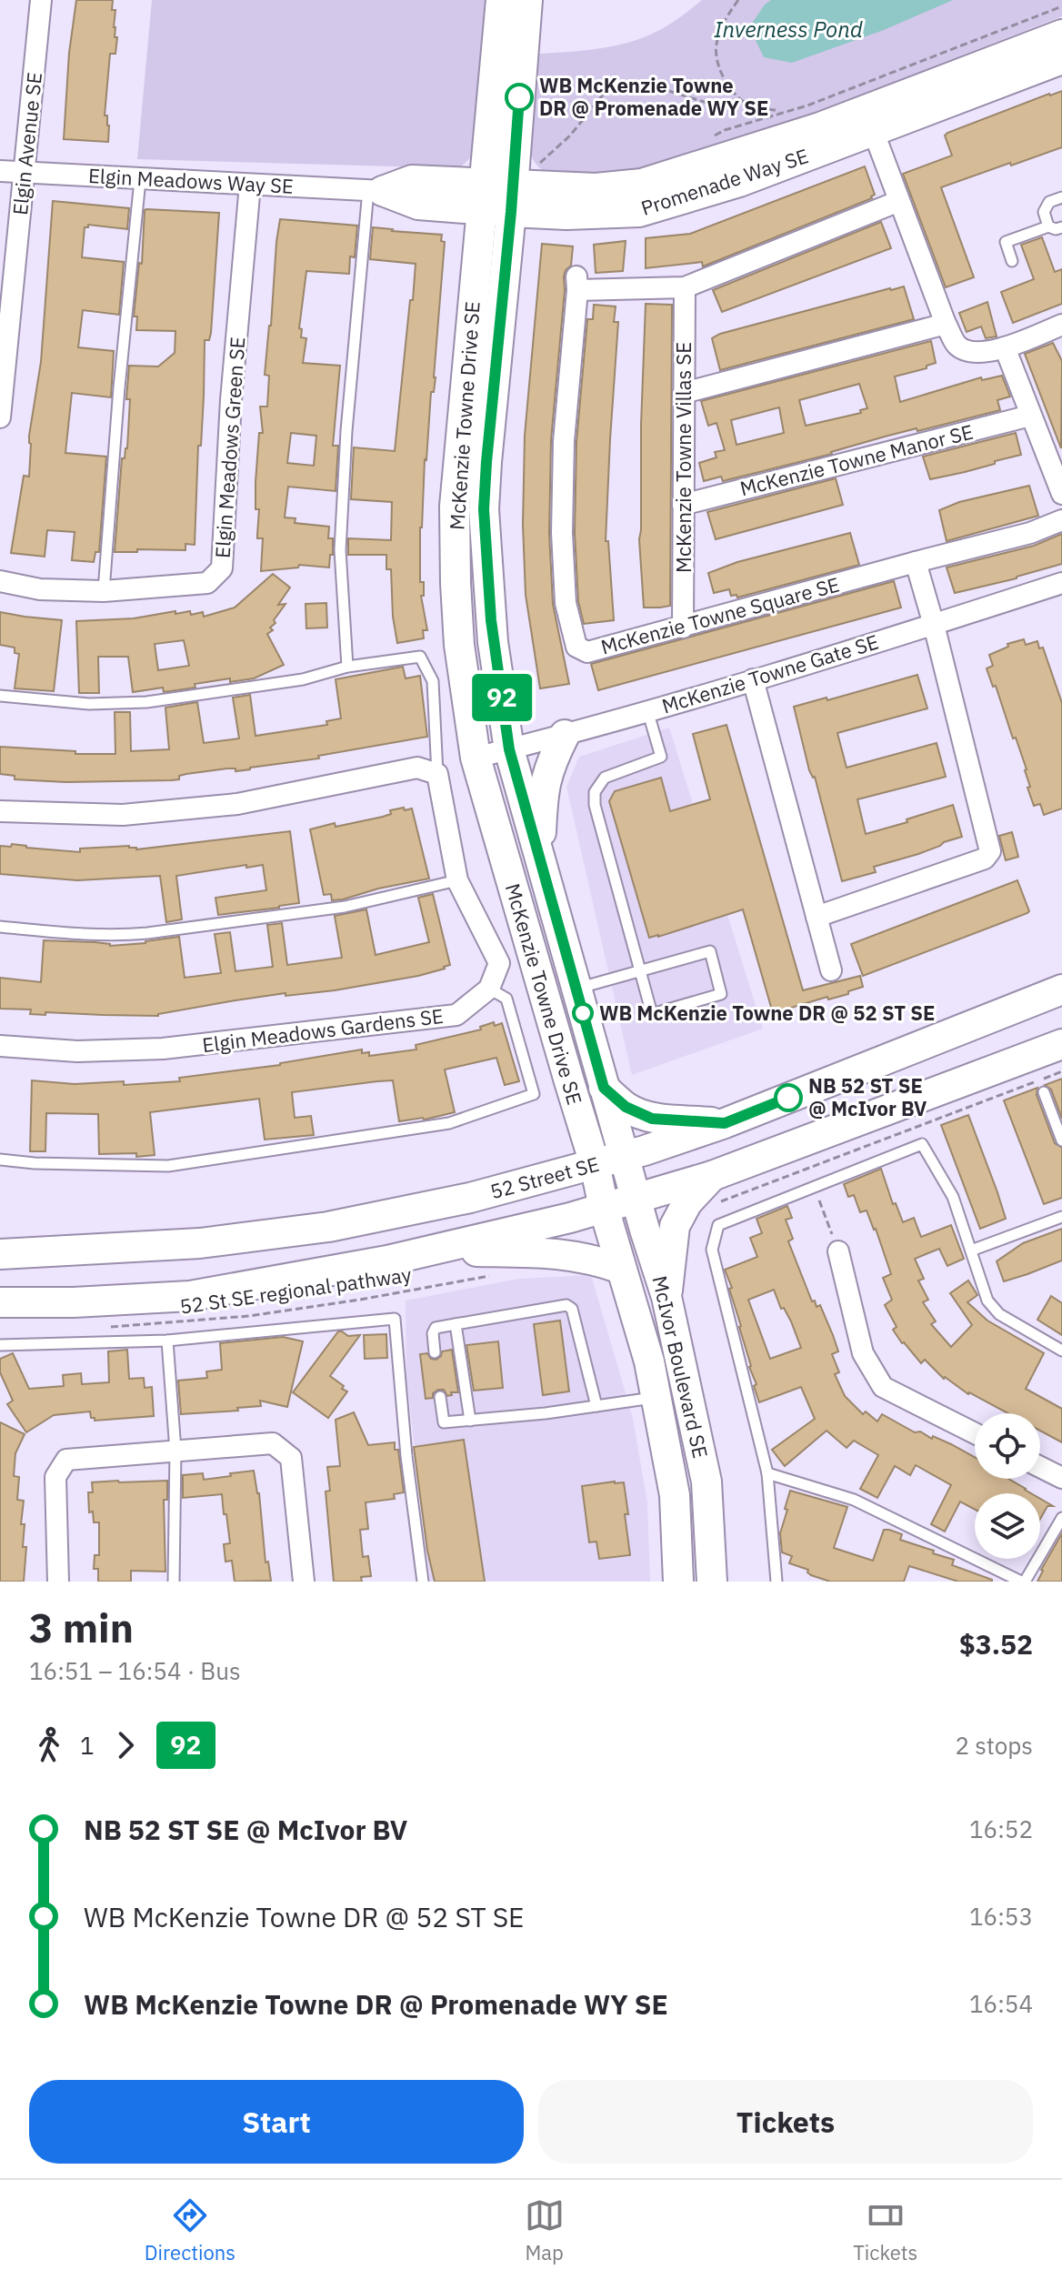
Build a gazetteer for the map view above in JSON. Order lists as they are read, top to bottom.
{
  "streets": {
    "street": [
      "Elgin Avenue SE",
      "Elgin Meadows Way SE",
      "Promenade Way SE",
      "McKenzie Towne Drive SE",
      "Elgin Meadows Green SE",
      "McKenzie Towne Villas SE",
      "McKenzie Towne Manor SE",
      "McKenzie Towne Square SE",
      "McKenzie Towne Gate SE",
      "Elgin Meadows Gardens SE",
      "52 Street SE",
      "McIvor Boulevard SE"
    ],
    "path": ["52 St SE regional pathway"]
  },
  "crossings": [
    ["Elgin Avenue SE", "Elgin Meadows Way SE"],
    ["Elgin Meadows Way SE", "Promenade Way SE"],
    ["Elgin Meadows Way SE", "Elgin Meadows Green SE"],
    ["Promenade Way SE", "McKenzie Towne Drive SE"],
    ["McKenzie Towne Drive SE", "McKenzie Towne Gate SE"],
    ["McKenzie Towne Drive SE", "52 Street SE"],
    ["McKenzie Towne Drive SE", "McIvor Boulevard SE"],
    ["McKenzie Towne Villas SE", "McKenzie Towne Manor SE"],
    ["McKenzie Towne Villas SE", "McKenzie Towne Square SE"],
    ["52 Street SE", "McIvor Boulevard SE"]
  ],
  "water": ["Inverness Pond"],
  "places": ["WB McKenzie Towne DR @ Promenade WY SE", "WB McKenzie Towne DR @ 52 ST SE", "NB 52 ST SE @ McIvor BV"],
  "lines": ["bus line 92"],
  "page": {
    "on_map": "92",
    "heading": ["3 min", "16:51 – 16:54 · Bus", "$3.52"],
    "legs": ["1", "92", "2 stops"],
    "list": [
      {
        "name": "NB 52 ST SE @ McIvor BV",
        "value": "16:52"
      },
      {
        "name": "WB McKenzie Towne DR @ 52 ST SE",
        "value": "16:53"
      },
      {
        "name": "WB McKenzie Towne DR @ Promenade WY SE",
        "value": "16:54"
      }
    ],
    "buttons": ["Start", "Tickets"],
    "tabs": ["Directions", "Map", "Tickets"]
  }
}
